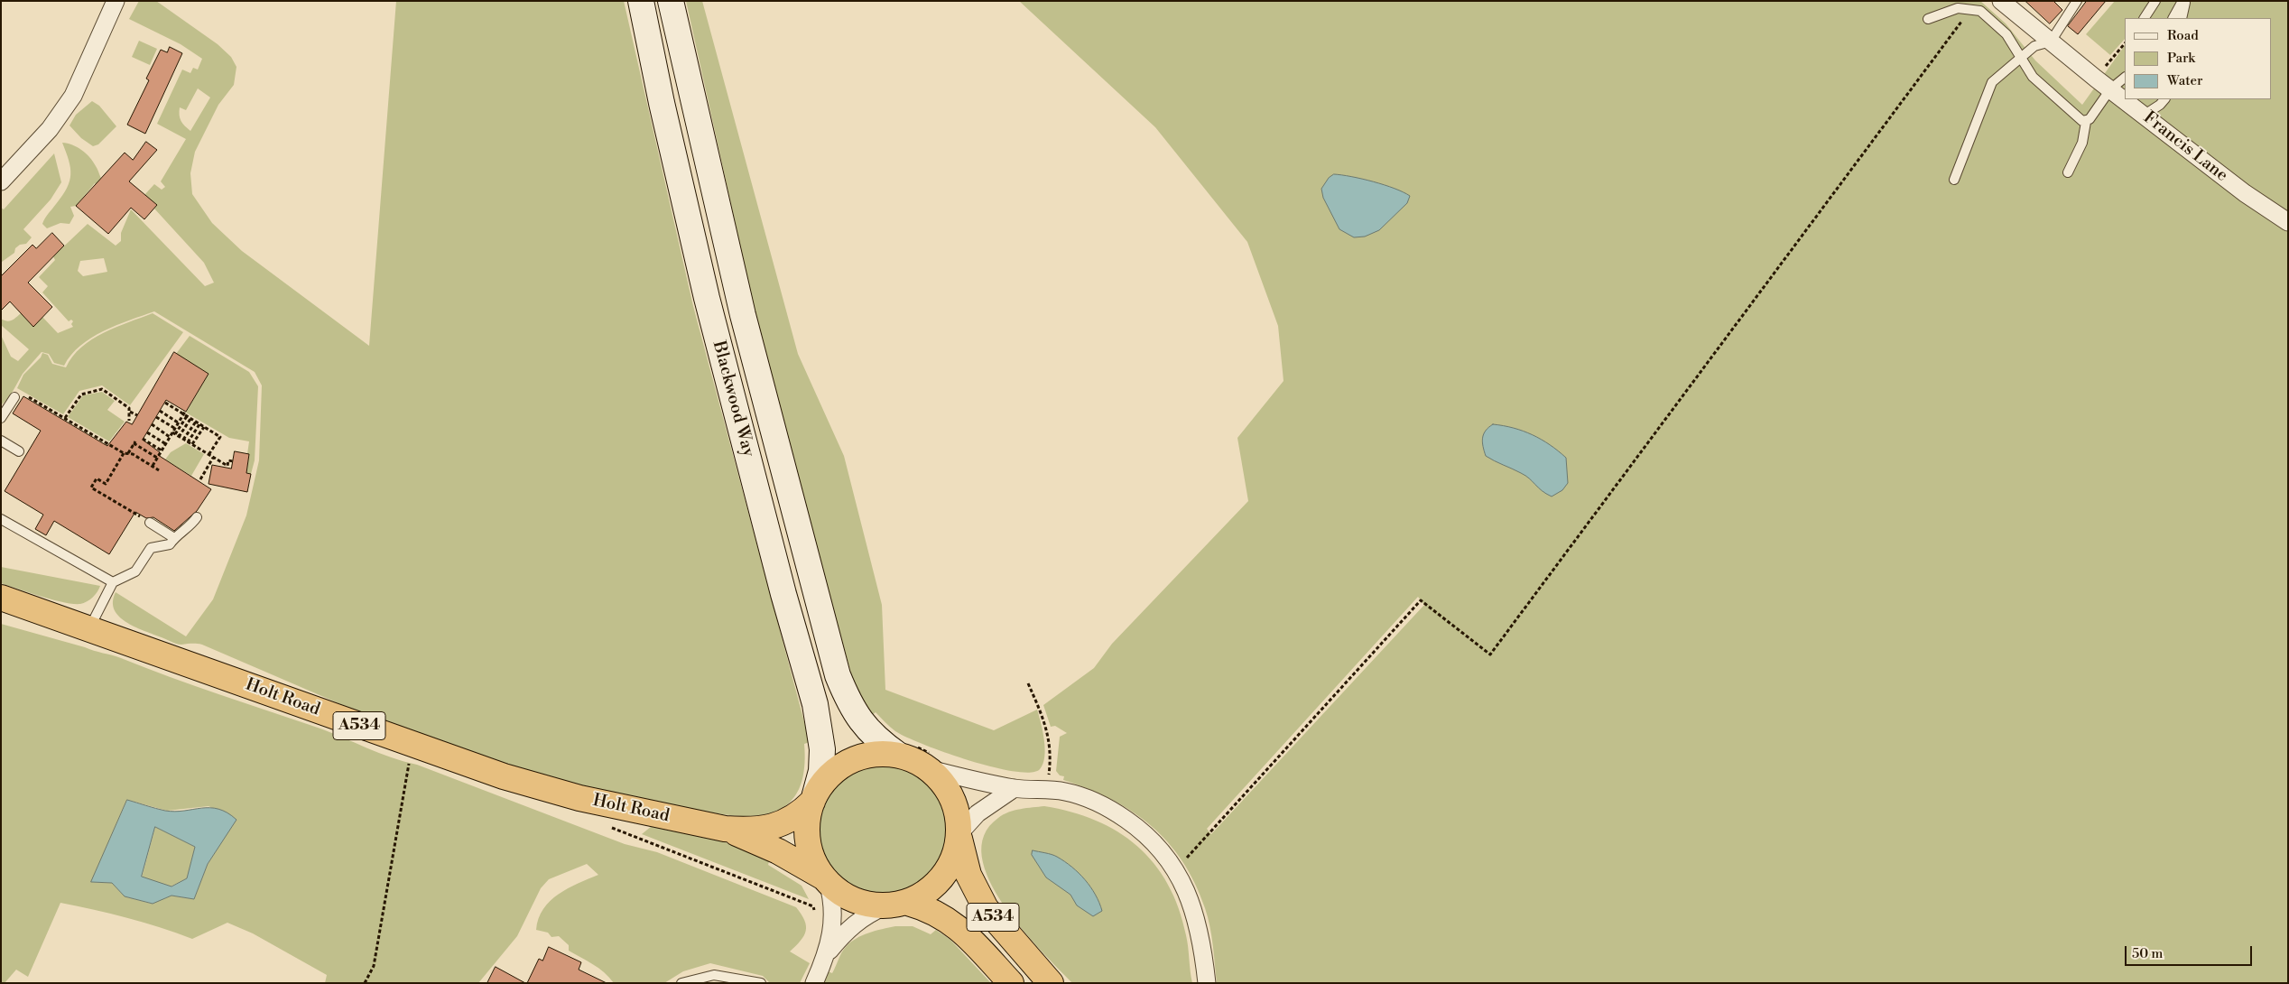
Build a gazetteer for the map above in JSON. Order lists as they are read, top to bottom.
{
  "streets": {
    "highway": ["Holt Road", "A534"],
    "street": ["Francis Lane", "Blackwood Way"]
  },
  "crossings": [
    ["Blackwood Way", "Holt Road"],
    ["Blackwood Way", "A534"],
    ["Holt Road", "A534"]
  ],
  "legend": ["Road", "Park", "Water"],
  "scale_bar": "50 m"
}
